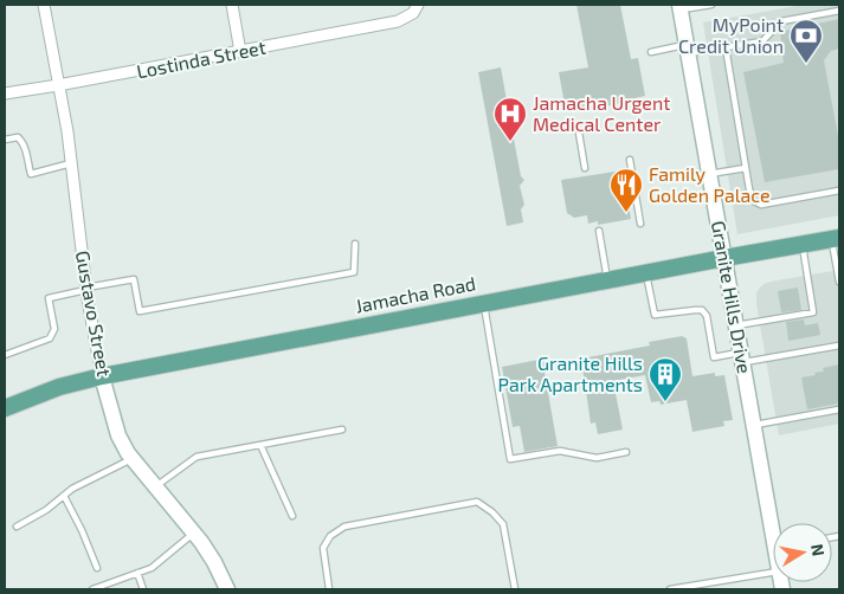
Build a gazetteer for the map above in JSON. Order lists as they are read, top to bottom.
{
  "streets": {
    "main road": ["Jamacha Road"],
    "street": ["Lostinda Street", "Granite Hills Drive", "Gustavo Street"]
  },
  "crossings": [
    ["Lostinda Street", "Gustavo Street"],
    ["Jamacha Road", "Granite Hills Drive"],
    ["Jamacha Road", "Gustavo Street"]
  ],
  "places": {
    "bank": ["MyPoint Credit Union"],
    "hospital": ["Jamacha Urgent Medical Center"],
    "restaurant": ["Family Golden Palace"],
    "building": ["Granite Hills Park Apartments"]
  },
  "north": "right"
}
